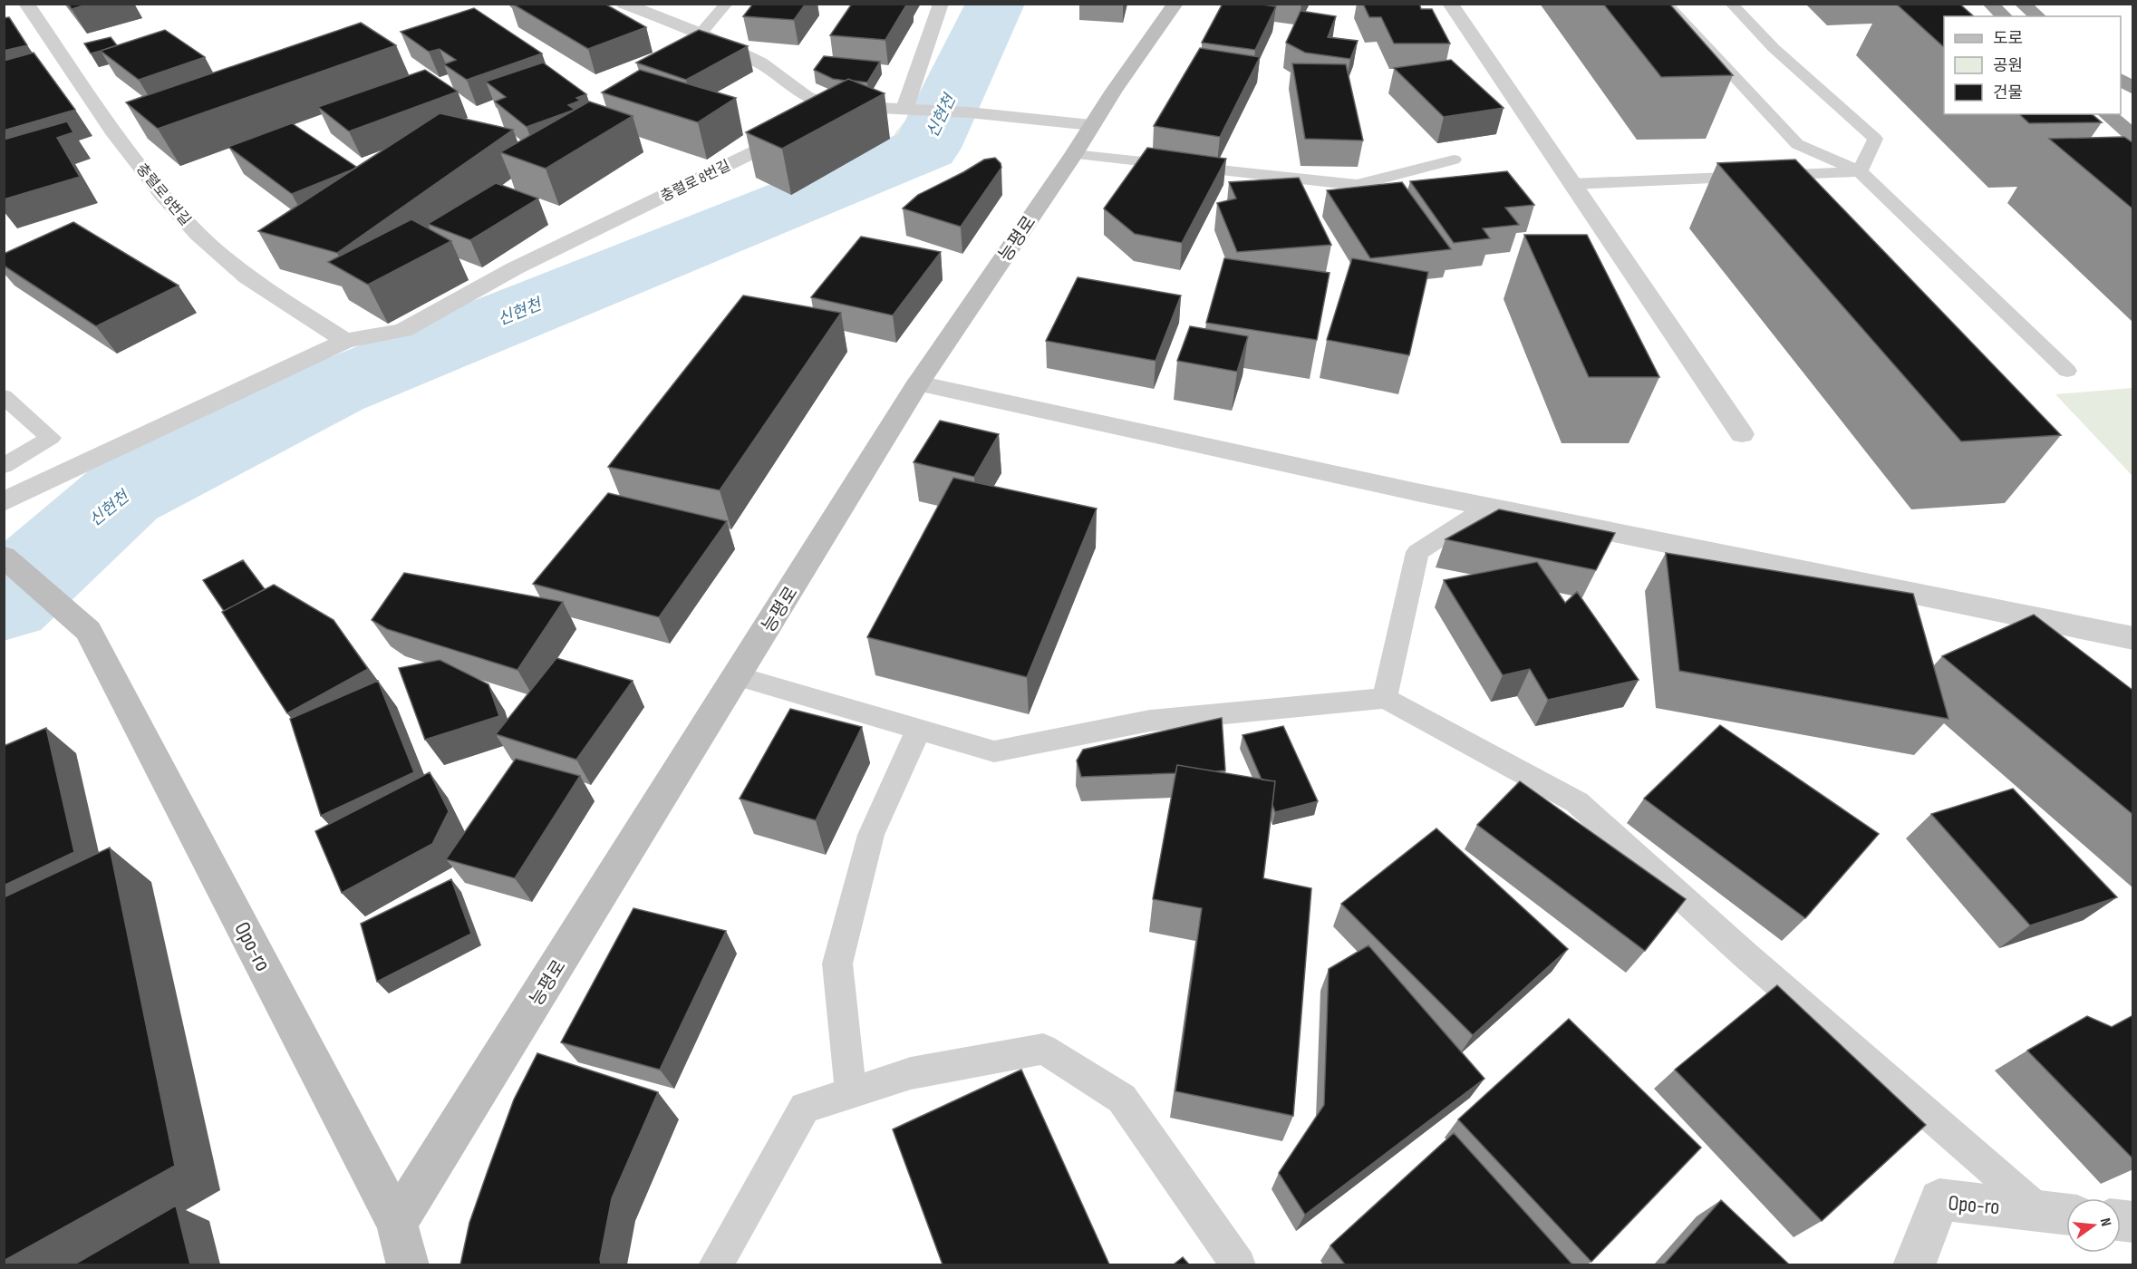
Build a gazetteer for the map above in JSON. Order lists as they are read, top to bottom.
{
  "streets": {
    "main road": ["능평로", "Opo-ro"],
    "street": ["충렬로 8번길"]
  },
  "crossings": [
    ["능평로", "Opo-ro"]
  ],
  "water": ["신현천"],
  "legend": ["도로", "공원", "건물"],
  "north": "right"
}
